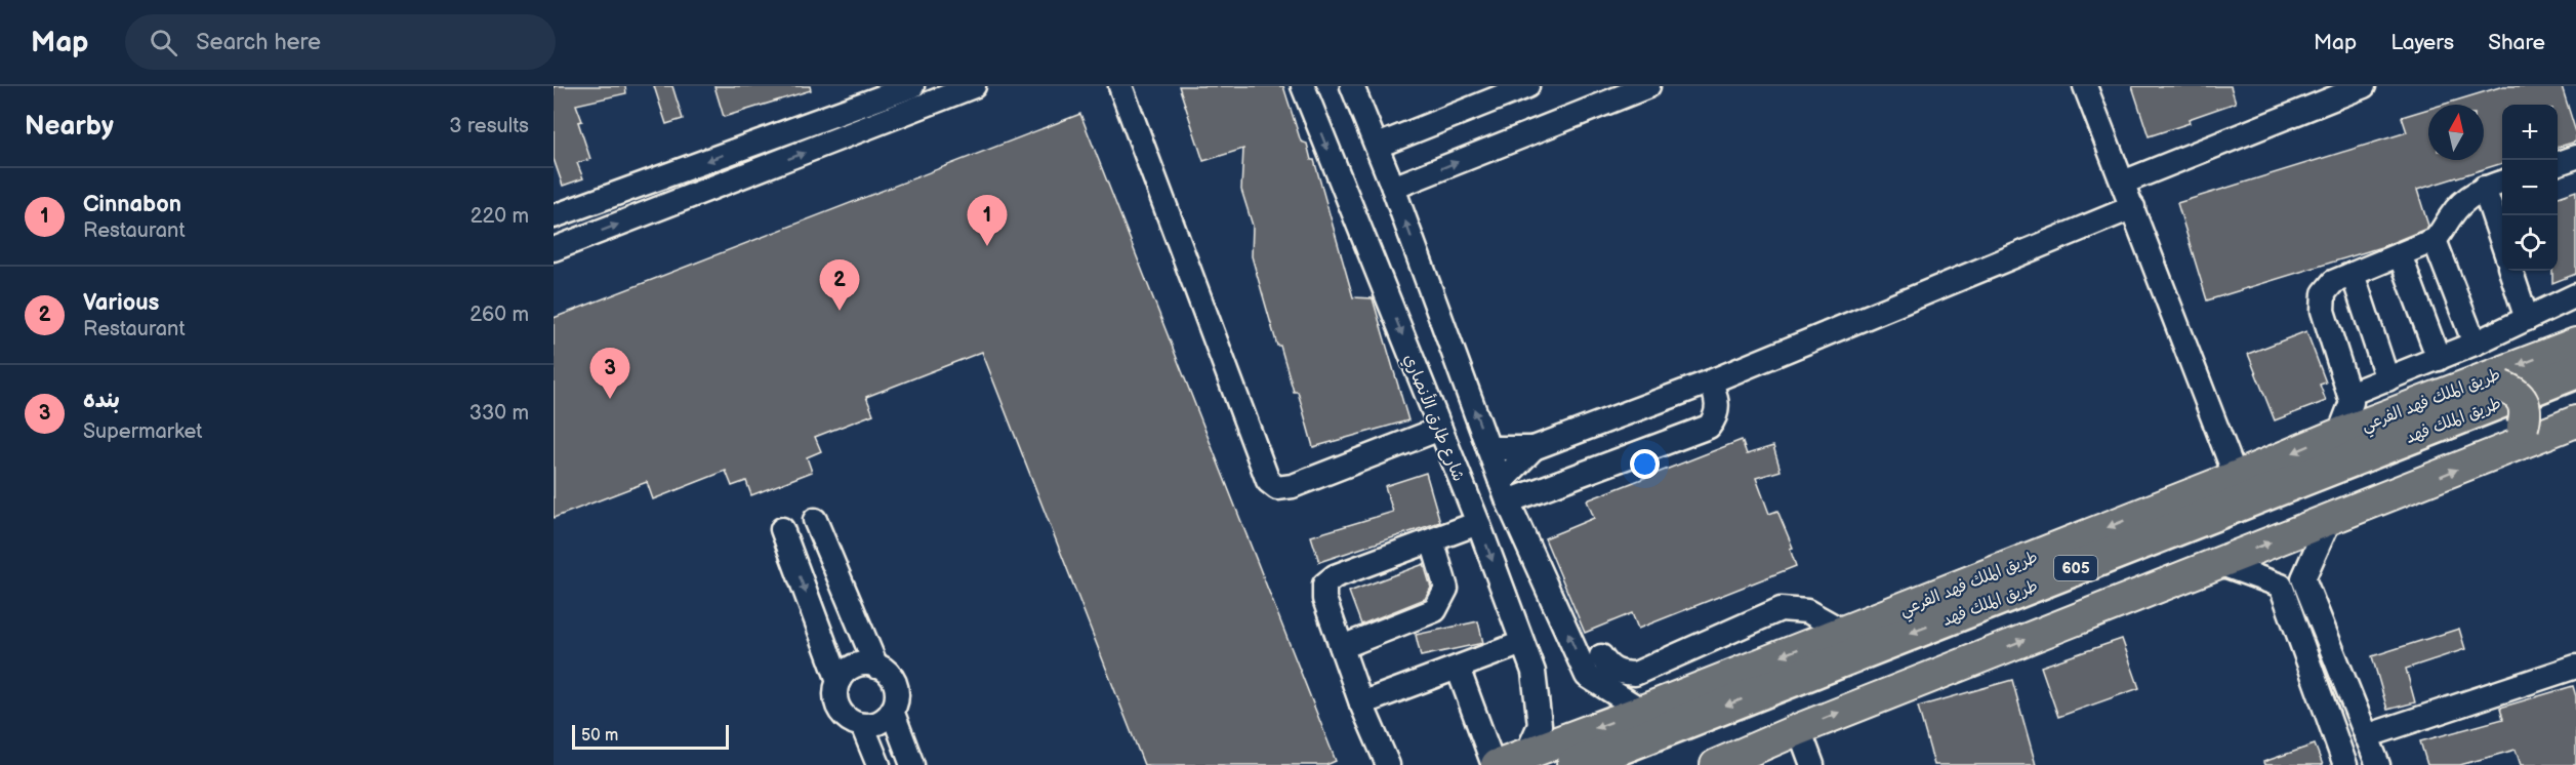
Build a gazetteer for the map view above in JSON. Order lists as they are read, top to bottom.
{
  "streets": {
    "highway": ["طريق الملك فهد", "605"],
    "main road": ["طريق الملك فهد الفرعي"],
    "street": ["شارع طارق الأنصاري"]
  },
  "crossings": [
    ["طريق الملك فهد الفرعي", "شارع طارق الأنصاري"]
  ],
  "scale_bar": "50 m",
  "north": "top",
  "page": {
    "header": "Map",
    "search": "Search here",
    "nav": ["Map", "Layers", "Share"],
    "heading": ["Nearby", "3 results"],
    "map_buttons": ["+", "−"],
    "list": [
      {
        "mark": "1",
        "name": "Cinnabon",
        "note": "Restaurant",
        "value": "220 m"
      },
      {
        "mark": "2",
        "name": "Various",
        "note": "Restaurant",
        "value": "260 m"
      },
      {
        "mark": "3",
        "name": "بنده",
        "note": "Supermarket",
        "value": "330 m"
      }
    ],
    "pins": ["1", "2", "3"],
    "scale": "50 m"
  }
}
